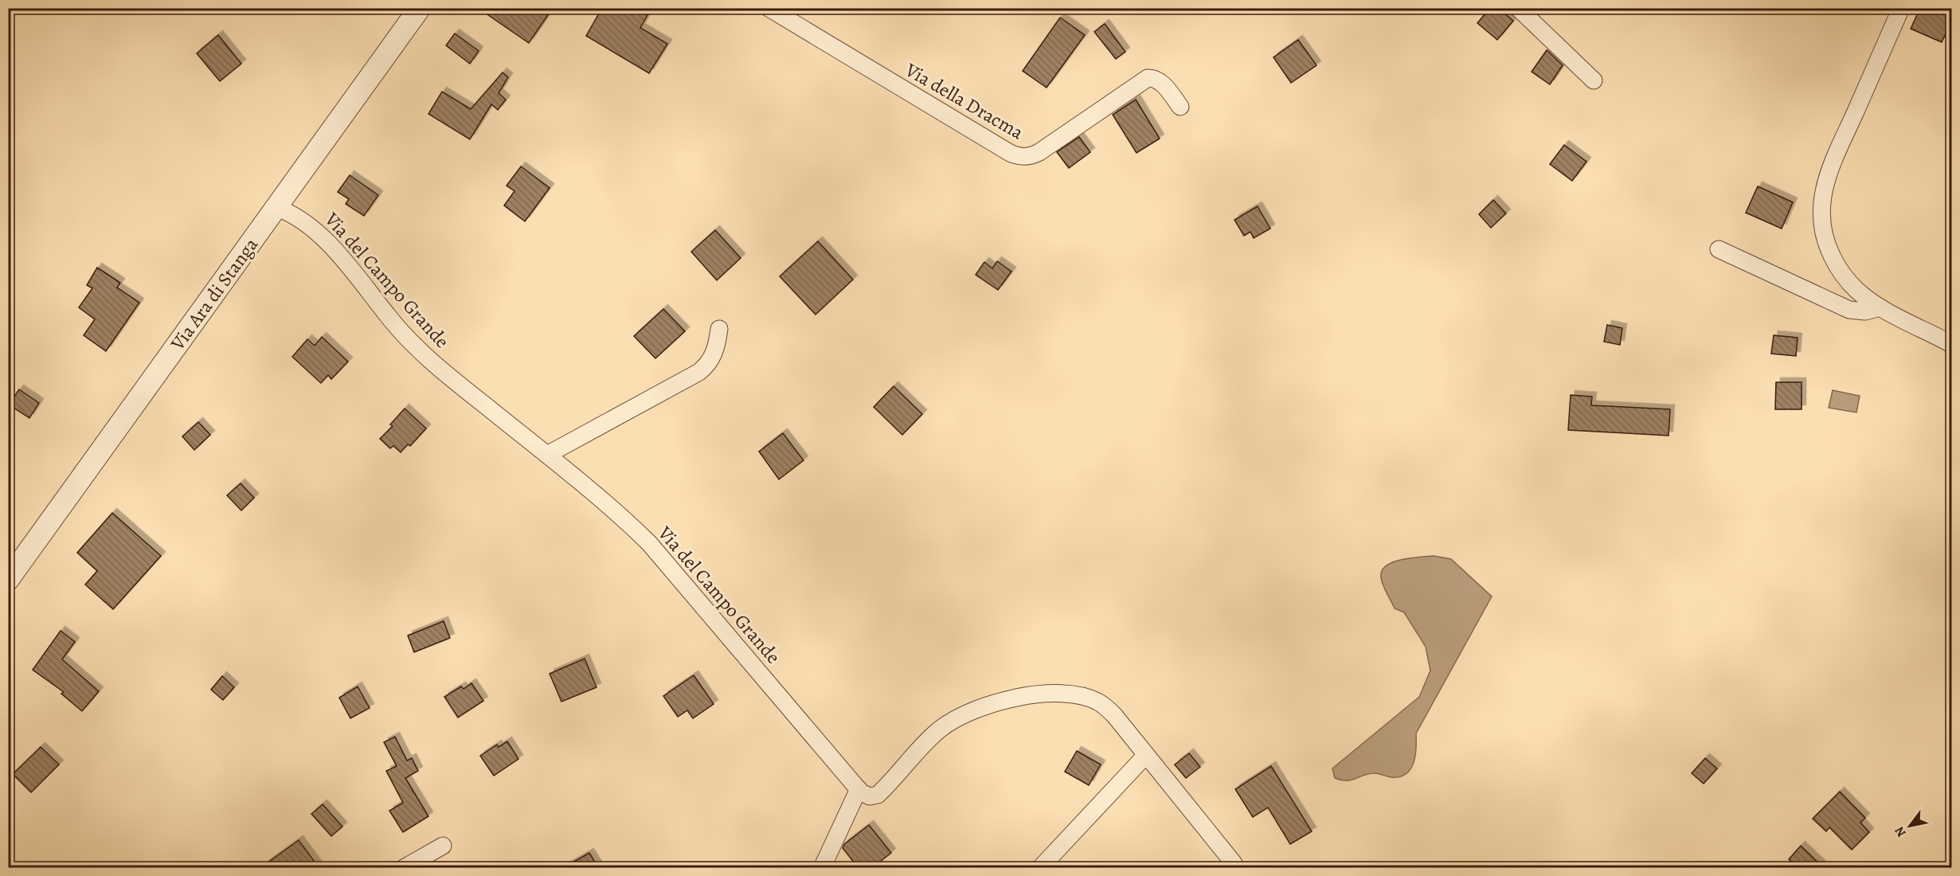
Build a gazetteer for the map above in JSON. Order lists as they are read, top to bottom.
{
  "streets": {
    "street": ["Via della Dracma", "Via del Campo Grande", "Via Ara di Stanga"]
  },
  "crossings": [
    ["Via del Campo Grande", "Via Ara di Stanga"]
  ],
  "north": "bottom left"
}
